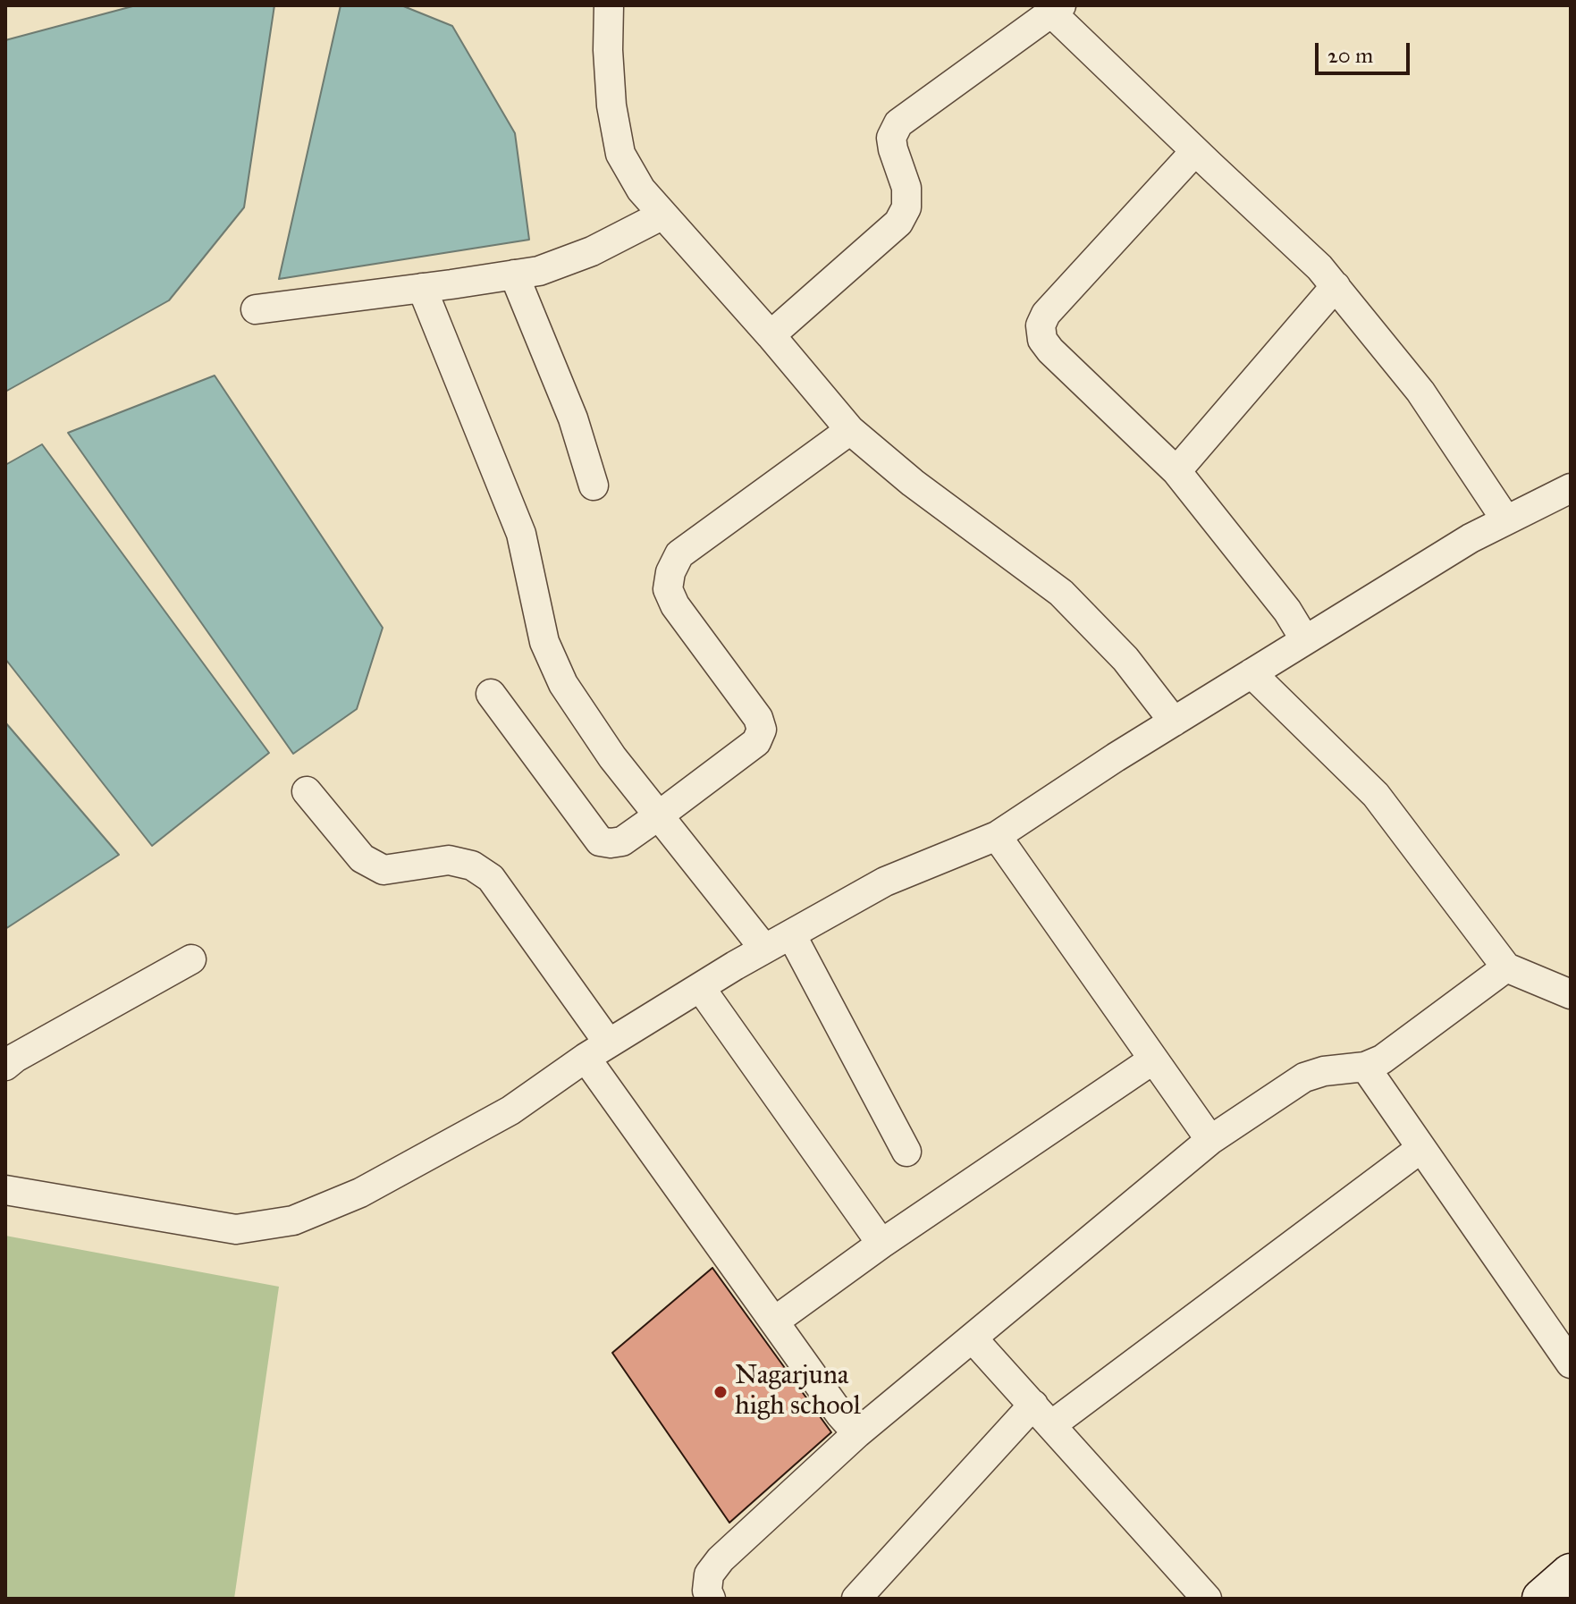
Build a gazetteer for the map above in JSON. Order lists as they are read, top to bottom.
{
  "places": ["Nagarjuna high school"],
  "scale_bar": "20 m"
}
